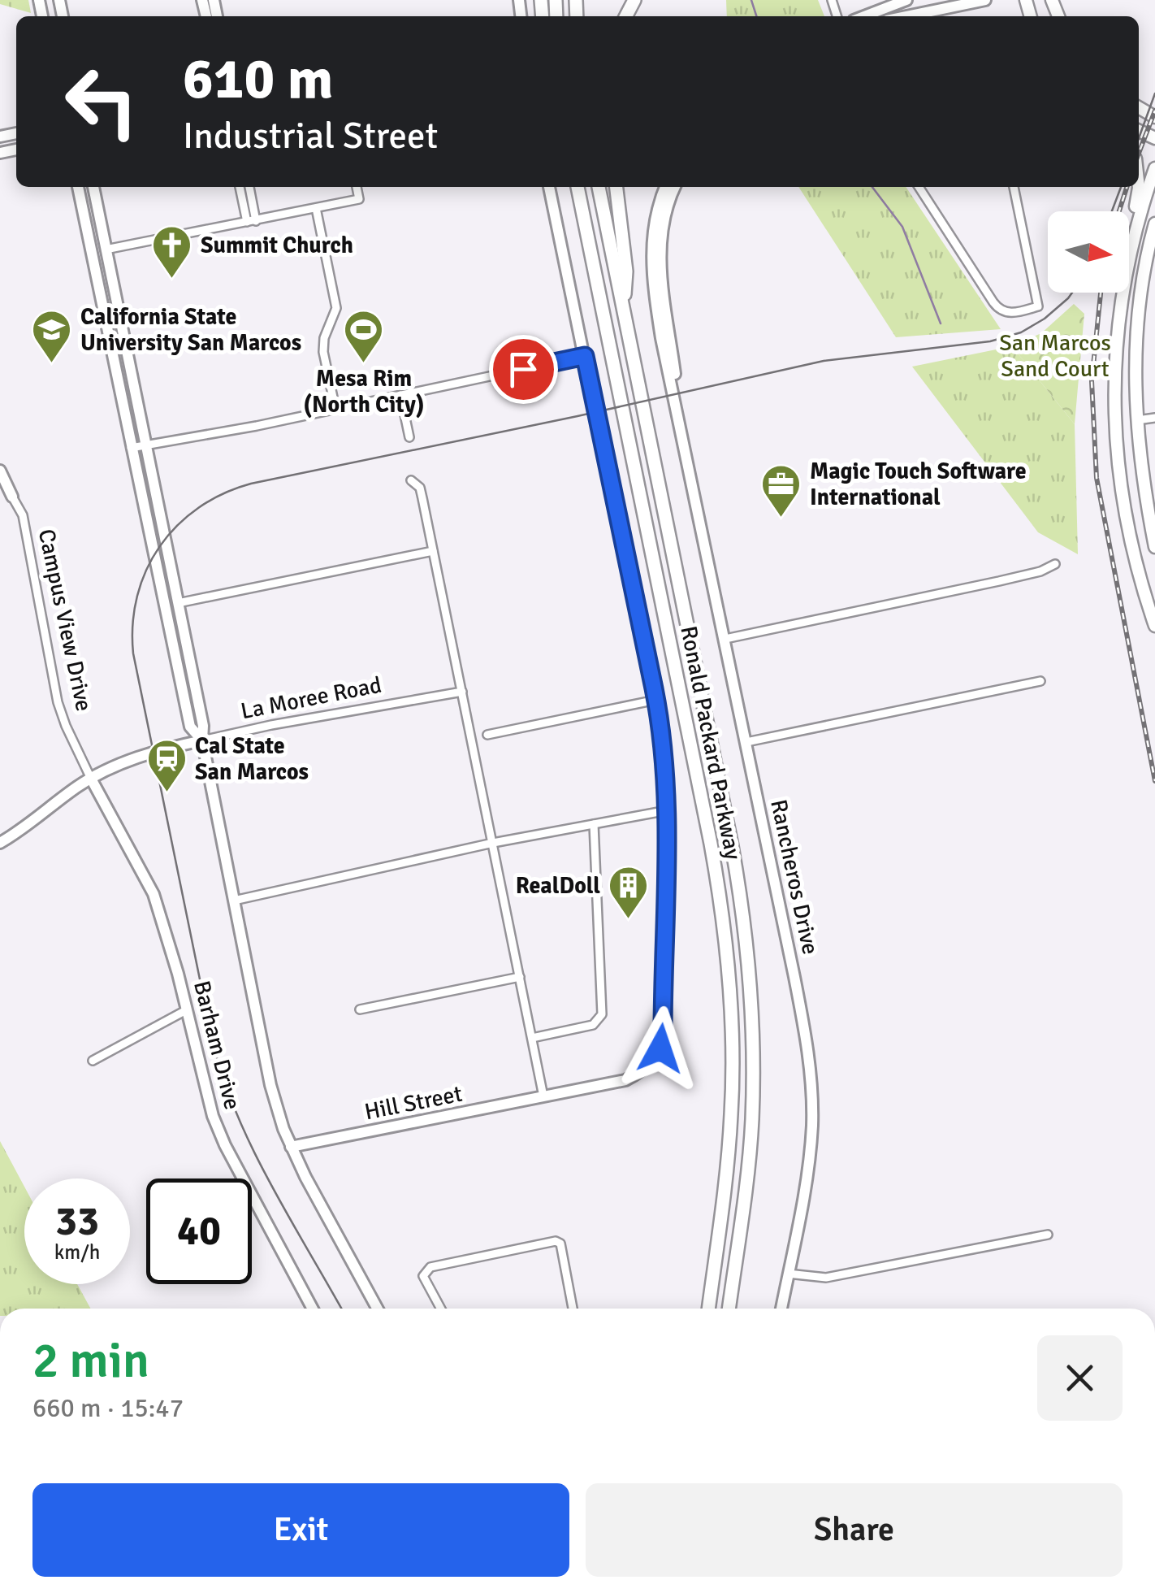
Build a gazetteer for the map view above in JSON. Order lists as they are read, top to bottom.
{
  "streets": {
    "highway": ["Ronald Packard Parkway"],
    "main road": [
      "Campus View Drive",
      "La Moree Road",
      "Rancheros Drive",
      "Barham Drive",
      "Hill Street"
    ]
  },
  "crossings": [
    ["Campus View Drive", "La Moree Road"],
    ["Campus View Drive", "Barham Drive"],
    ["La Moree Road", "Barham Drive"],
    ["Barham Drive", "Hill Street"]
  ],
  "parks": ["San Marcos Sand Court"],
  "places": {
    "church": ["Summit Church"],
    "school or university": ["California State University San Marcos"],
    "sports": ["Mesa Rim (North City)"],
    "office": ["Magic Touch Software International"],
    "station": ["Cal State San Marcos"],
    "building": ["RealDoll"]
  },
  "north": "right",
  "page": {
    "turn": ["610 m", "Industrial Street"],
    "speed": "33 km/h",
    "limit": "40",
    "heading": ["2 min", "660 m · 15:47"],
    "buttons": ["Exit", "Share"]
  }
}
